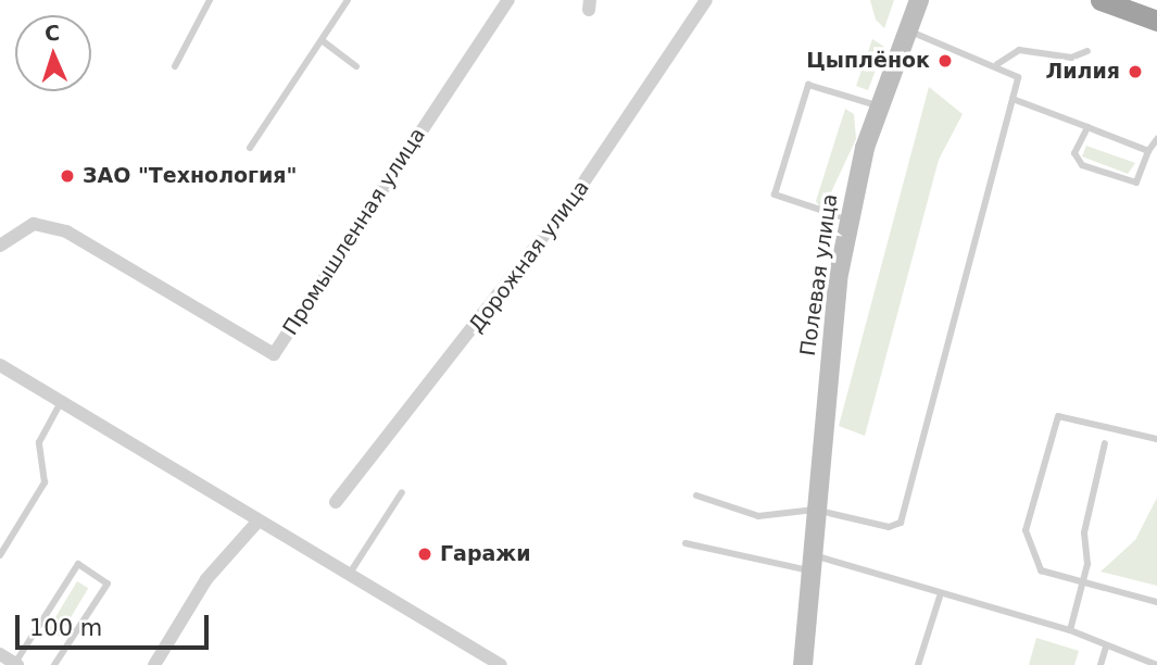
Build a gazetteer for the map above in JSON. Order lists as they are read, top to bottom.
{
  "streets": {
    "main road": ["Полевая улица"],
    "street": ["Промышленная улица", "Дорожная улица"]
  },
  "places": [
    "Цыплёнок",
    "Лилия",
    "ЗАО \"Технология\"",
    "Гаражи"
  ],
  "scale_bar": "100 m",
  "north": "top"
}
